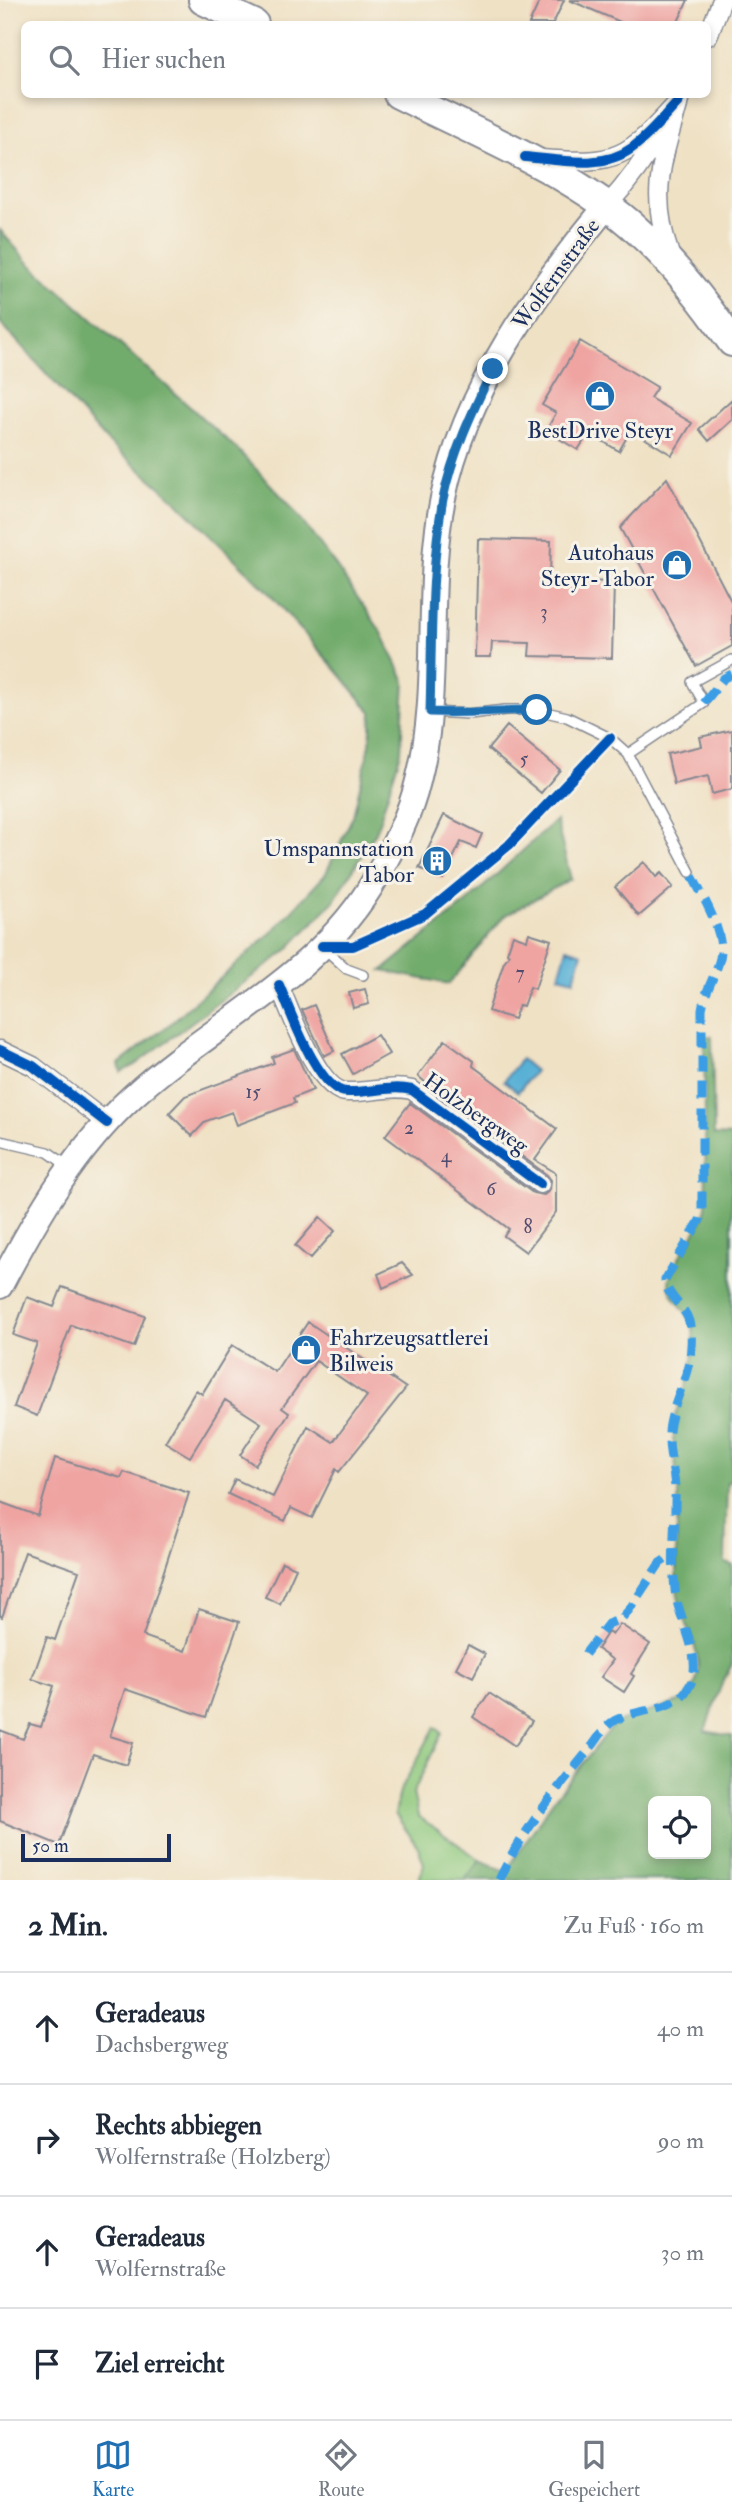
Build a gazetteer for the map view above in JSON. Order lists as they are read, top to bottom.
{
  "streets": {
    "main road": ["Wolfernstraße"],
    "street": ["Holzbergweg"]
  },
  "crossings": [
    ["Wolfernstraße", "Holzbergweg"]
  ],
  "places": {
    "shop": ["BestDrive Steyr", "Autohaus Steyr-Tabor", "Fahrzeugsattlerei Bilweis"],
    "building": ["Umspannstation Tabor"]
  },
  "house_numbers": [
    "3",
    "5",
    "7",
    "15",
    "2",
    "4",
    "6",
    "8"
  ],
  "scale_bar": "50 m",
  "page": {
    "search": "Hier suchen",
    "scale": "50 m",
    "heading": ["2 Min.", "Zu Fuß · 160 m"],
    "list": [
      ["Geradeaus", "Dachsbergweg", "40 m"],
      ["Rechts abbiegen", "Wolfernstraße (Holzberg)", "90 m"],
      ["Geradeaus", "Wolfernstraße", "30 m"],
      "Ziel erreicht"
    ],
    "nav": ["Karte", "Route", "Gespeichert"]
  }
}
